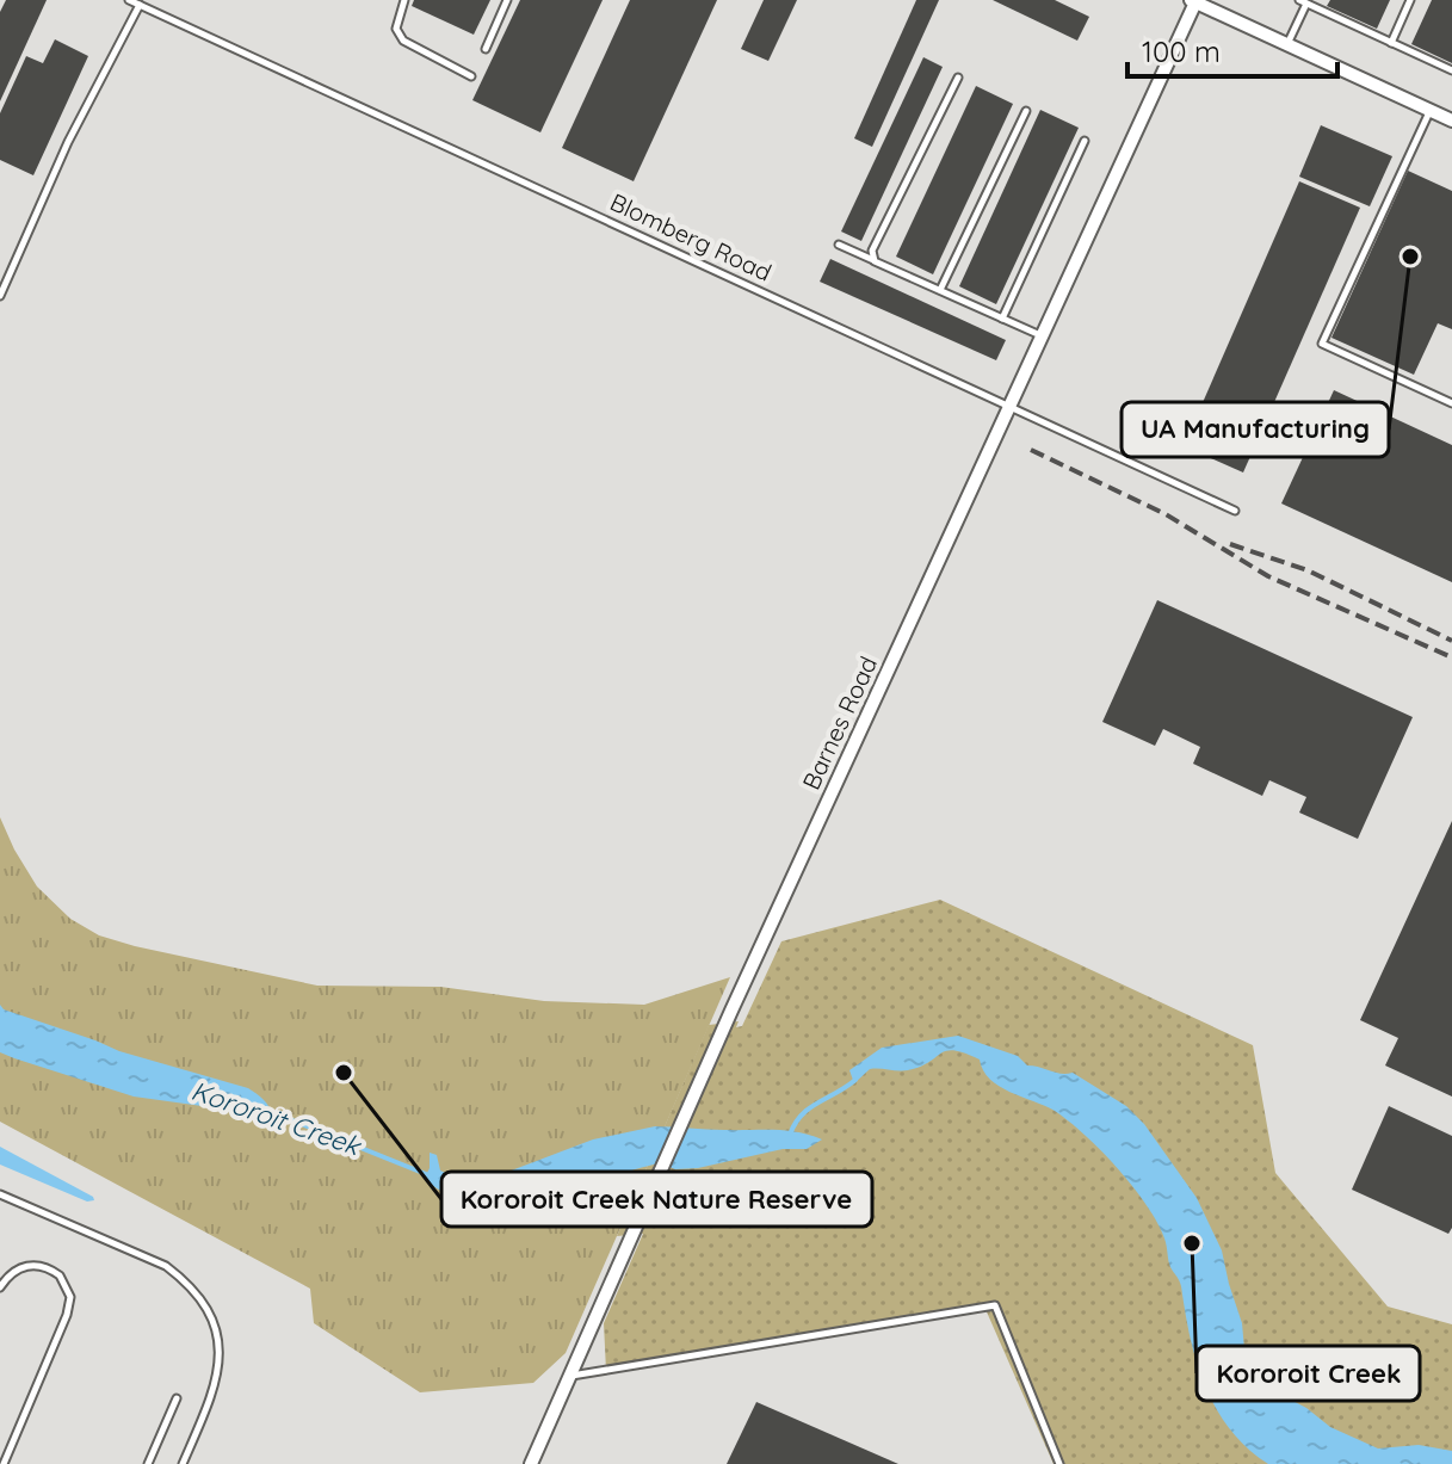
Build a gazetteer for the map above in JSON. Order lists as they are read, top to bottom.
{
  "streets": {
    "street": ["Barnes Road"],
    "lane": ["Blomberg Road"]
  },
  "crossings": [
    ["Blomberg Road", "Barnes Road"]
  ],
  "water": ["Kororoit Creek"],
  "places": ["UA Manufacturing", "Kororoit Creek Nature Reserve", "Kororoit Creek"],
  "scale_bar": "100 m"
}
